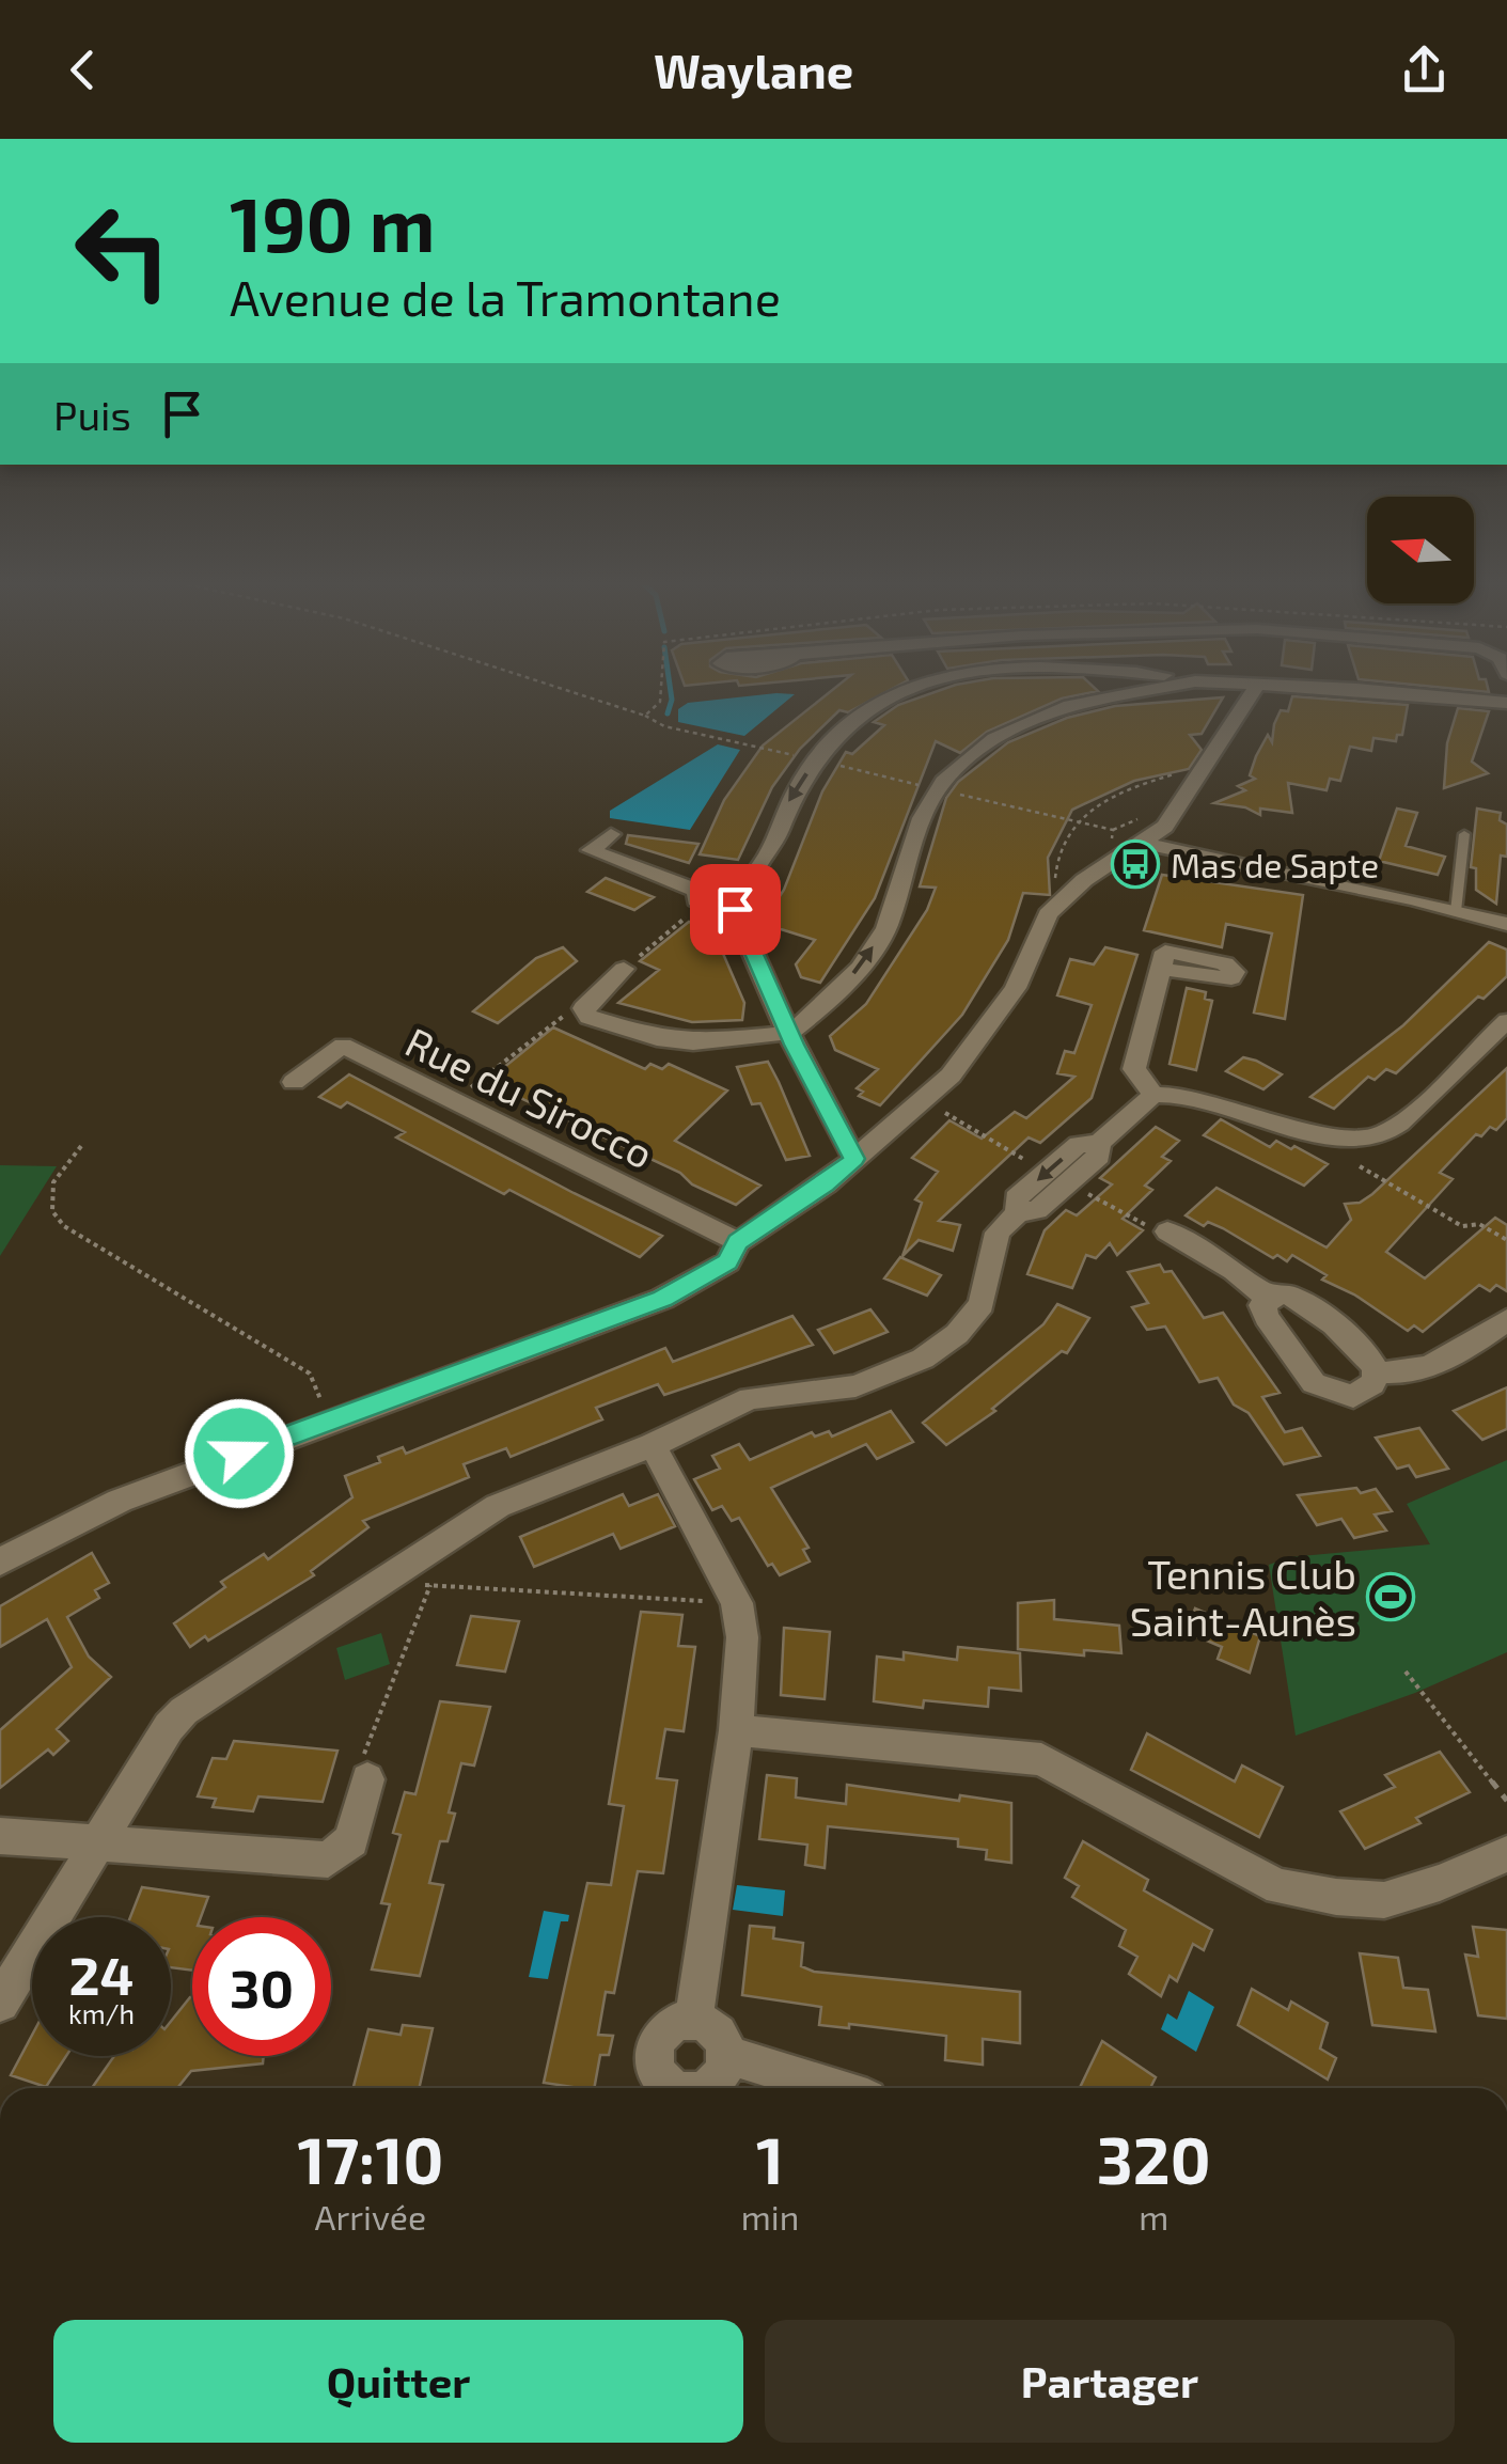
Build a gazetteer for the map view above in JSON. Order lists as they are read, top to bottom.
{
  "streets": {
    "street": ["Rue du Sirocco"]
  },
  "places": {
    "bus stop": ["Mas de Sapte"],
    "sports": ["Tennis Club Saint-Aunès"]
  },
  "north": "left",
  "page": {
    "header": "Waylane",
    "turn": ["190 m", "Avenue de la Tramontane"],
    "then": "Puis",
    "speed": "24 km/h",
    "limit": "30",
    "eta": [
      "17:10",
      "Arrivée",
      "1",
      "min",
      "320",
      "m"
    ],
    "buttons": ["Quitter", "Partager"]
  }
}
